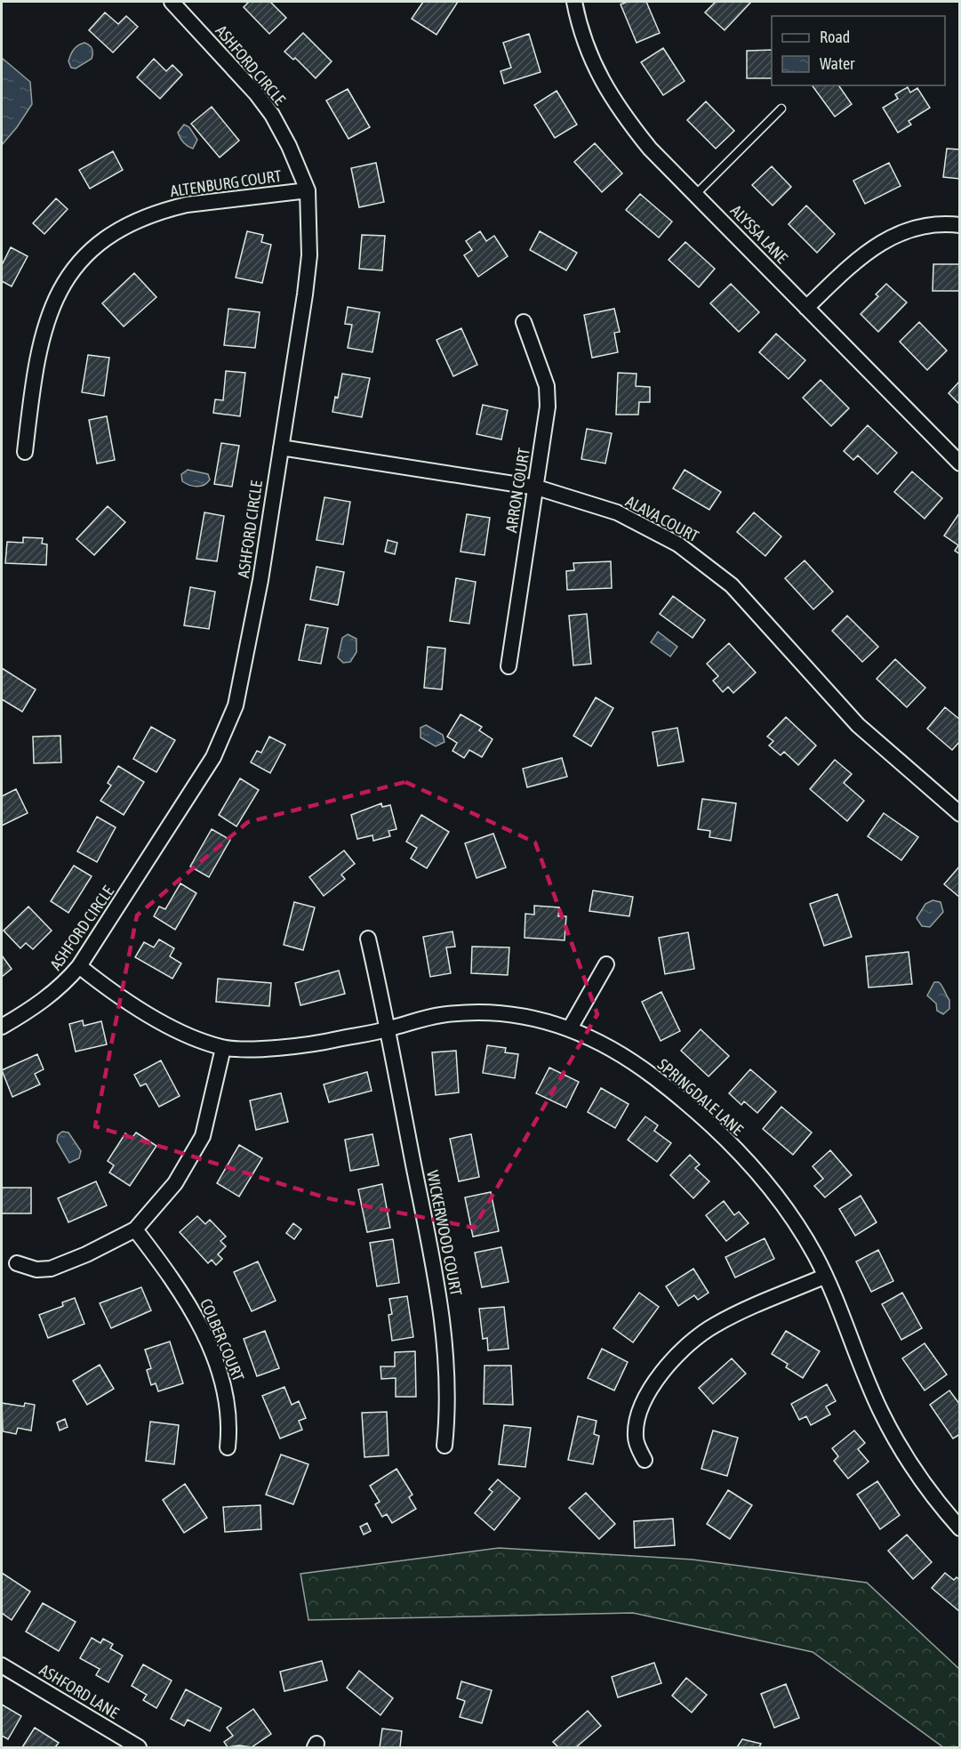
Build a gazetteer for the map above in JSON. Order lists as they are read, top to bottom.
{
  "streets": {
    "street": [
      "ASHFORD CIRCLE",
      "ALTENBURG COURT",
      "ALYSSA LANE",
      "ARRON COURT",
      "ALAVA COURT",
      "SPRINGDALE LANE",
      "WICKERWOOD COURT",
      "COLBER COURT",
      "ASHFORD LANE"
    ]
  },
  "crossings": [
    ["ASHFORD CIRCLE", "ALTENBURG COURT"],
    ["ASHFORD CIRCLE", "ALAVA COURT"],
    ["ASHFORD CIRCLE", "SPRINGDALE LANE"],
    ["ARRON COURT", "ALAVA COURT"],
    ["SPRINGDALE LANE", "WICKERWOOD COURT"]
  ],
  "legend": ["Road", "Water"]
}
